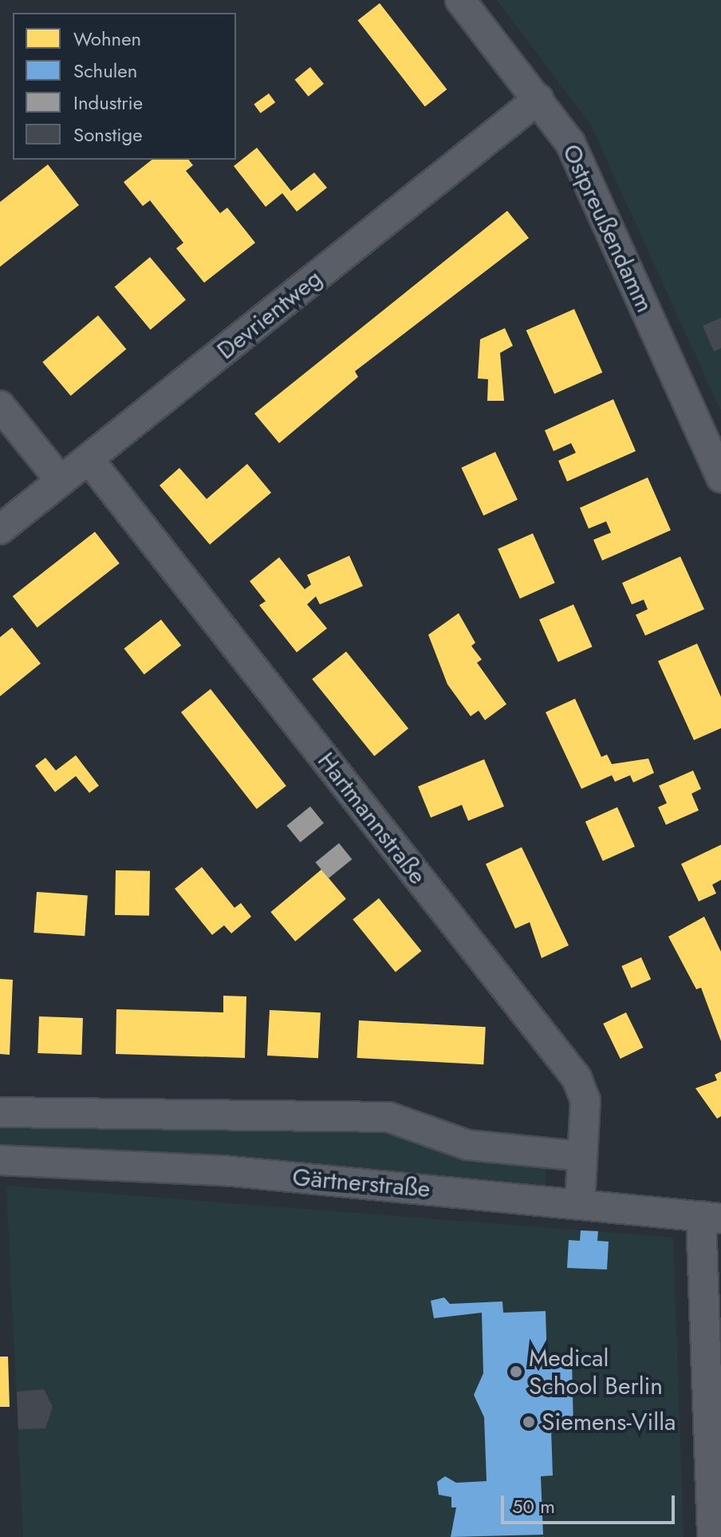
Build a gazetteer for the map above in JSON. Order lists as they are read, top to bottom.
{
  "streets": {
    "street": [
      "Ostpreußendamm",
      "Devrientweg",
      "Hartmannstraße",
      "Gärtnerstraße"
    ]
  },
  "crossings": [
    ["Ostpreußendamm", "Devrientweg"],
    ["Devrientweg", "Hartmannstraße"],
    ["Hartmannstraße", "Gärtnerstraße"]
  ],
  "places": ["Medical School Berlin", "Siemens-Villa"],
  "legend": [
    "Wohnen",
    "Schulen",
    "Industrie",
    "Sonstige"
  ],
  "scale_bar": "50 m"
}
